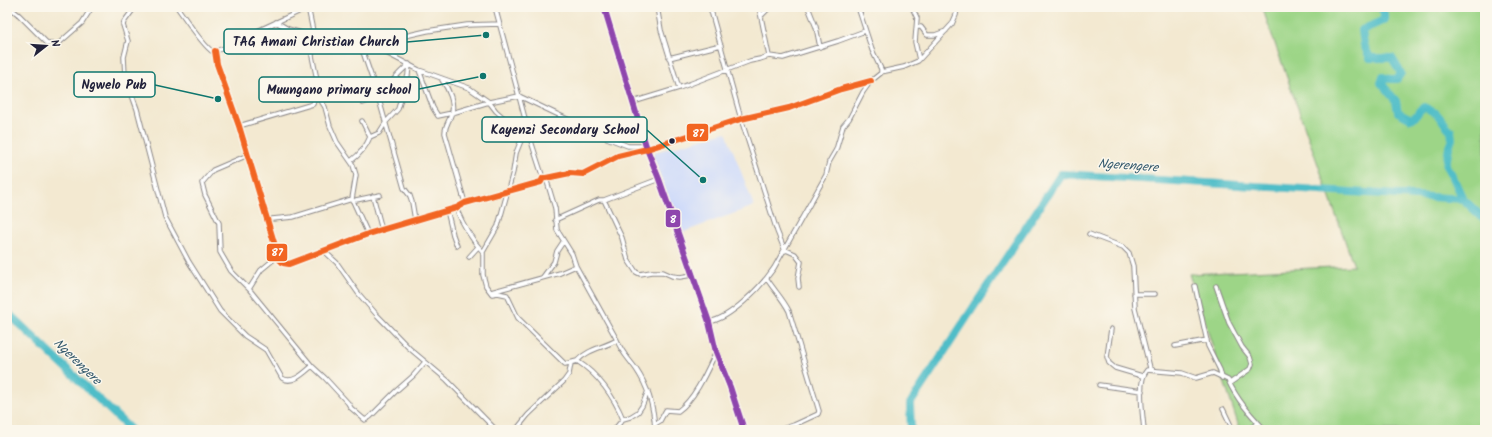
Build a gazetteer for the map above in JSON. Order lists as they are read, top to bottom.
{
  "water": ["Ngerengere"],
  "places": [
    "TAG Amani Christian Church",
    "Muungano primary school",
    "Ngwelo Pub",
    "Kayenzi Secondary School"
  ],
  "lines": ["transit line 8", "transit line 87"],
  "north": "right"
}
